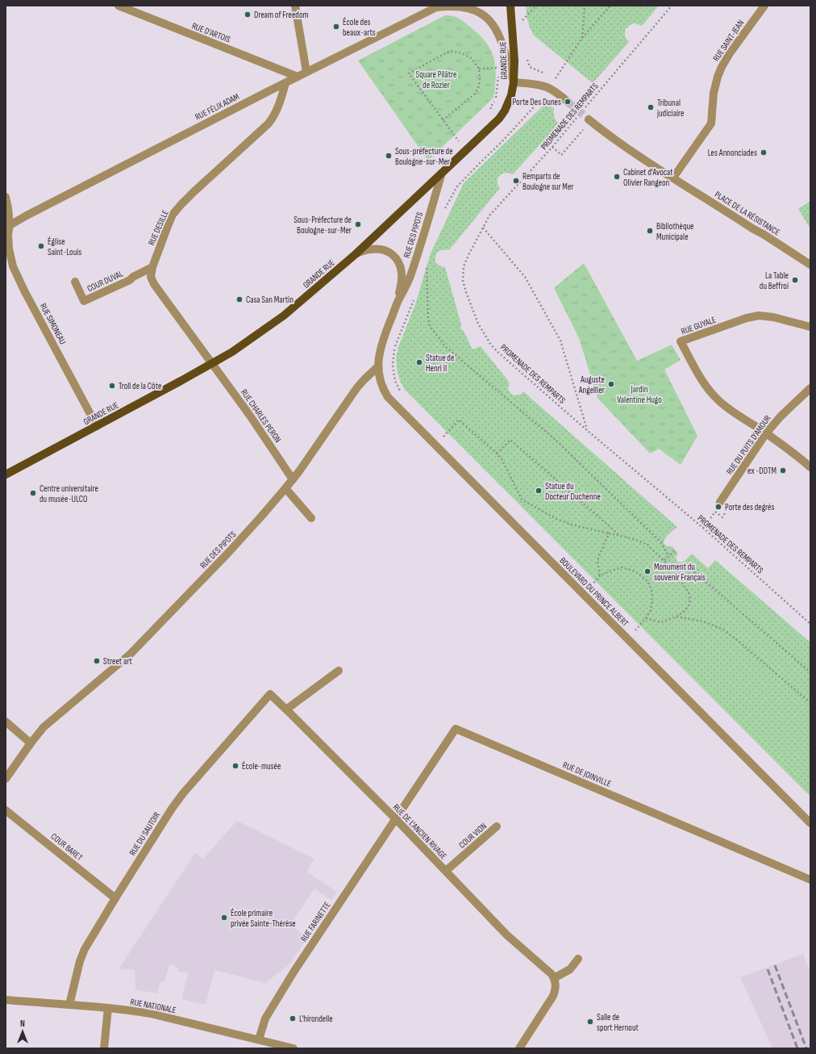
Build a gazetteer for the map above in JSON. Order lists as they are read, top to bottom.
{
  "streets": {
    "main road": ["GRANDE RUE"],
    "street": [
      "RUE D'ARTOIS",
      "RUE SAINT-JEAN",
      "RUE FÉLIX ADAM",
      "PLACE DE LA RÉSISTANCE",
      "RUE DESILLE",
      "RUE DES PIPOTS",
      "COUR DUVAL",
      "RUE SIMONEAU",
      "RUE GUYALE",
      "RUE CHARLES PERON",
      "RUE DU PUITS D'AMOUR",
      "BOULEVARD DU PRINCE ALBERT",
      "RUE DE JOINVILLE",
      "RUE DE L'ANCIEN RIVAGE",
      "RUE DU SAUTOIR",
      "COUR VION",
      "COUR BARET",
      "RUE FARINETTE",
      "RUE NATIONALE"
    ],
    "path": ["PROMENADE DES REMPARTS"]
  },
  "crossings": [
    ["RUE D'ARTOIS", "RUE FÉLIX ADAM"],
    ["RUE SAINT-JEAN", "PLACE DE LA RÉSISTANCE"],
    ["GRANDE RUE", "RUE DESILLE"],
    ["GRANDE RUE", "RUE DES PIPOTS"],
    ["GRANDE RUE", "RUE SIMONEAU"],
    ["GRANDE RUE", "RUE CHARLES PERON"],
    ["RUE FÉLIX ADAM", "RUE DESILLE"],
    ["RUE FÉLIX ADAM", "RUE SIMONEAU"],
    ["RUE DESILLE", "COUR DUVAL"],
    ["RUE DESILLE", "RUE CHARLES PERON"],
    ["RUE DES PIPOTS", "RUE CHARLES PERON"],
    ["RUE DES PIPOTS", "BOULEVARD DU PRINCE ALBERT"],
    ["RUE GUYALE", "RUE DU PUITS D'AMOUR"],
    ["RUE DE JOINVILLE", "RUE DE L'ANCIEN RIVAGE"],
    ["RUE DE JOINVILLE", "RUE FARINETTE"],
    ["RUE DE L'ANCIEN RIVAGE", "RUE DU SAUTOIR"],
    ["RUE DE L'ANCIEN RIVAGE", "COUR VION"],
    ["RUE DE L'ANCIEN RIVAGE", "RUE FARINETTE"],
    ["RUE DU SAUTOIR", "COUR BARET"],
    ["RUE DU SAUTOIR", "RUE NATIONALE"],
    ["RUE FARINETTE", "RUE NATIONALE"]
  ],
  "parks": ["Square Pilâtre de Rozier", "Jardin Valentine Hugo"],
  "places": [
    "Dream of Freedom",
    "École des beaux-arts",
    "Porte Des Dunes",
    "Tribunal judiciaire",
    "Les Annonciades",
    "Sous-préfecture de Boulogne-sur-Mer",
    "Cabinet d'Avocat Olivier Rangeon",
    "Remparts de Boulogne sur Mer",
    "Sous-Préfecture de Boulogne-sur-Mer",
    "Bibliothèque Municipale",
    "Église Saint-Louis",
    "La Table du Beffroi",
    "Casa San Martin",
    "Statue de Henri II",
    "Auguste Angellier",
    "Troll de la Côte",
    "ex -DDTM",
    "Statue du Docteur Duchenne",
    "Centre universitaire du musée-ULCO",
    "Porte des degrés",
    "Monument du souvenir Français",
    "Street art",
    "École-musée",
    "École primaire privée Sainte-Thérèse",
    "L'hirondelle",
    "Salle de sport Hernout"
  ],
  "north": "top"
}
